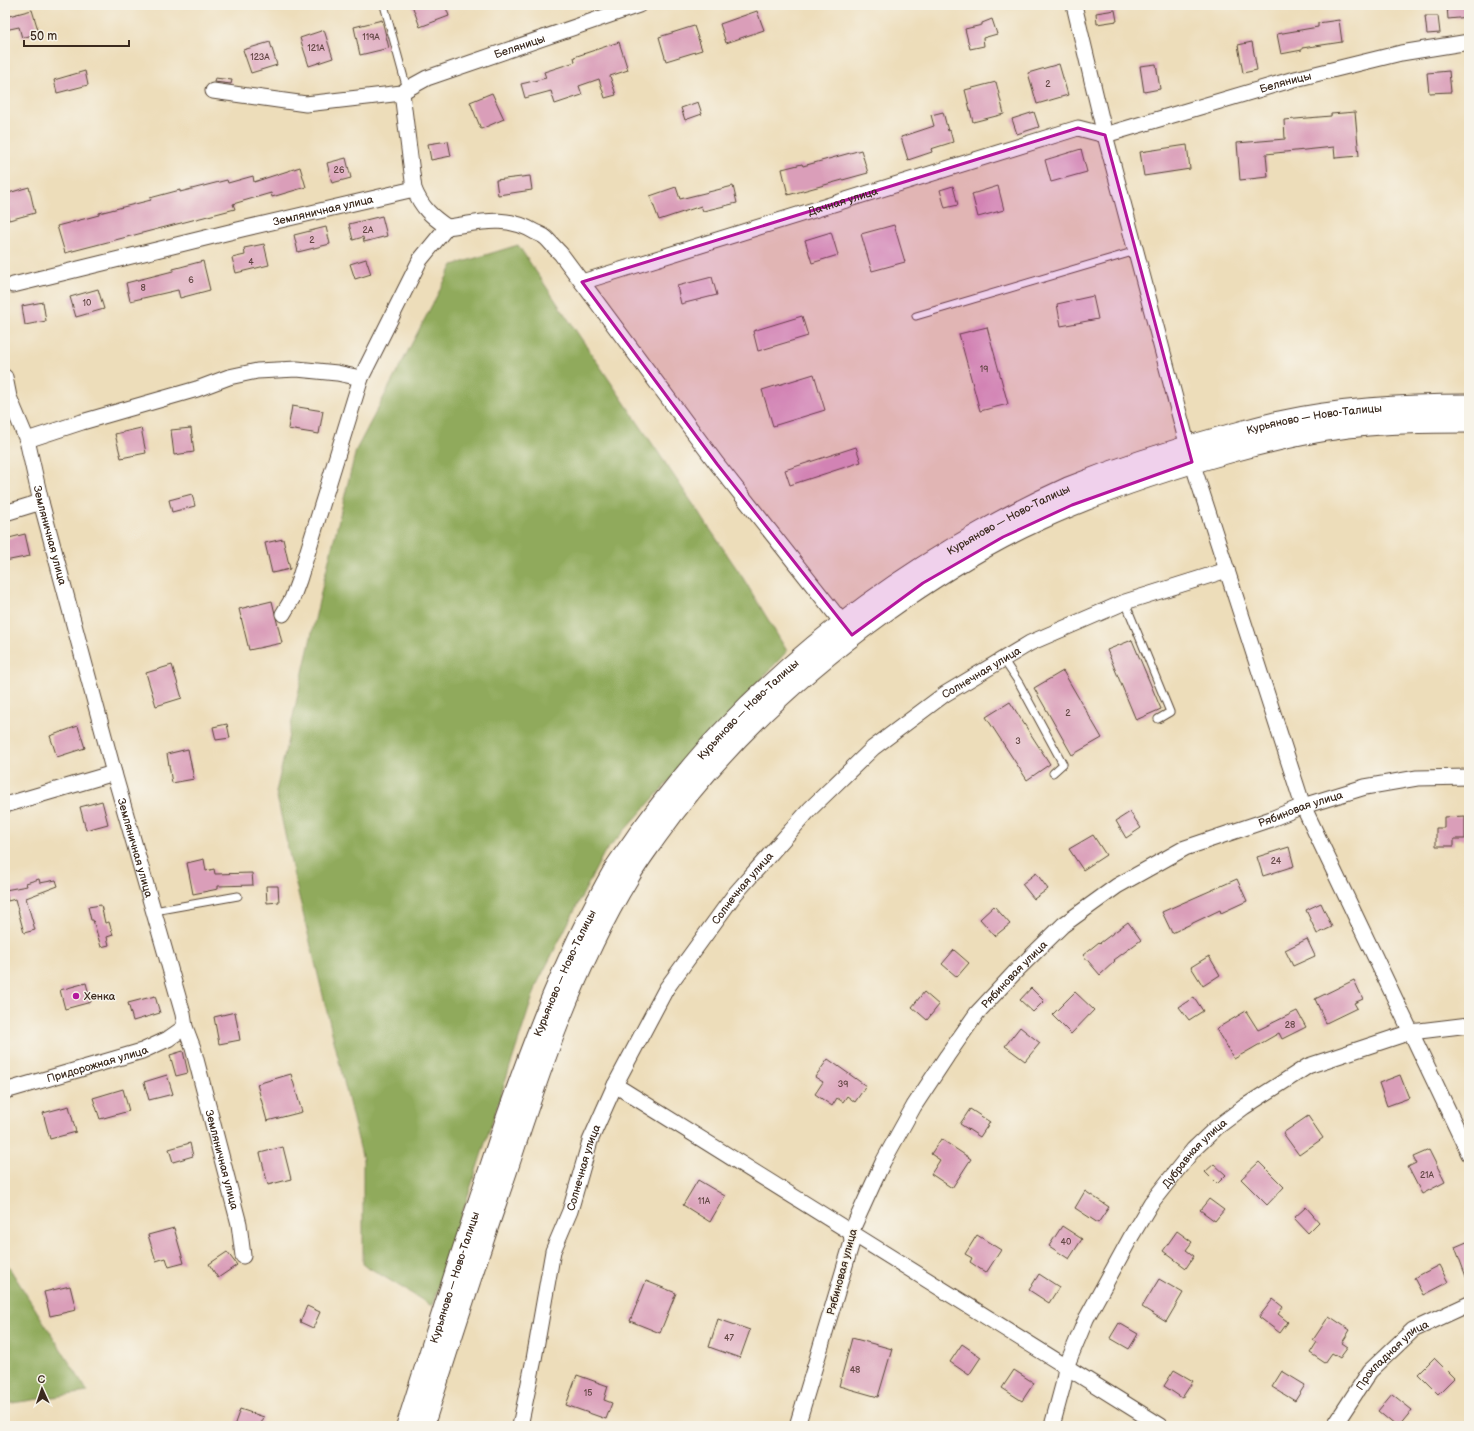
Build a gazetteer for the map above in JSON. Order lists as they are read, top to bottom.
{
  "streets": {
    "main road": ["Курьяново — Ново-Талицы"],
    "street": [
      "Беляницы",
      "Дачная улица",
      "Земляничная улица",
      "Солнечная улица",
      "Рябиновая улица",
      "Придорожная улица",
      "Дубравная улица",
      "Прохладная улица"
    ]
  },
  "crossings": [
    ["Беляницы", "Дачная улица"],
    ["Земляничная улица", "Придорожная улица"]
  ],
  "places": ["Хенка"],
  "house_numbers": [
    "119А",
    "121А",
    "123А",
    "2",
    "26",
    "2А",
    "2",
    "4",
    "6",
    "8",
    "10",
    "19",
    "2",
    "3",
    "24",
    "28",
    "39",
    "21А",
    "11А",
    "40",
    "47",
    "48",
    "15"
  ],
  "scale_bar": "50 m",
  "north": "top"
}
